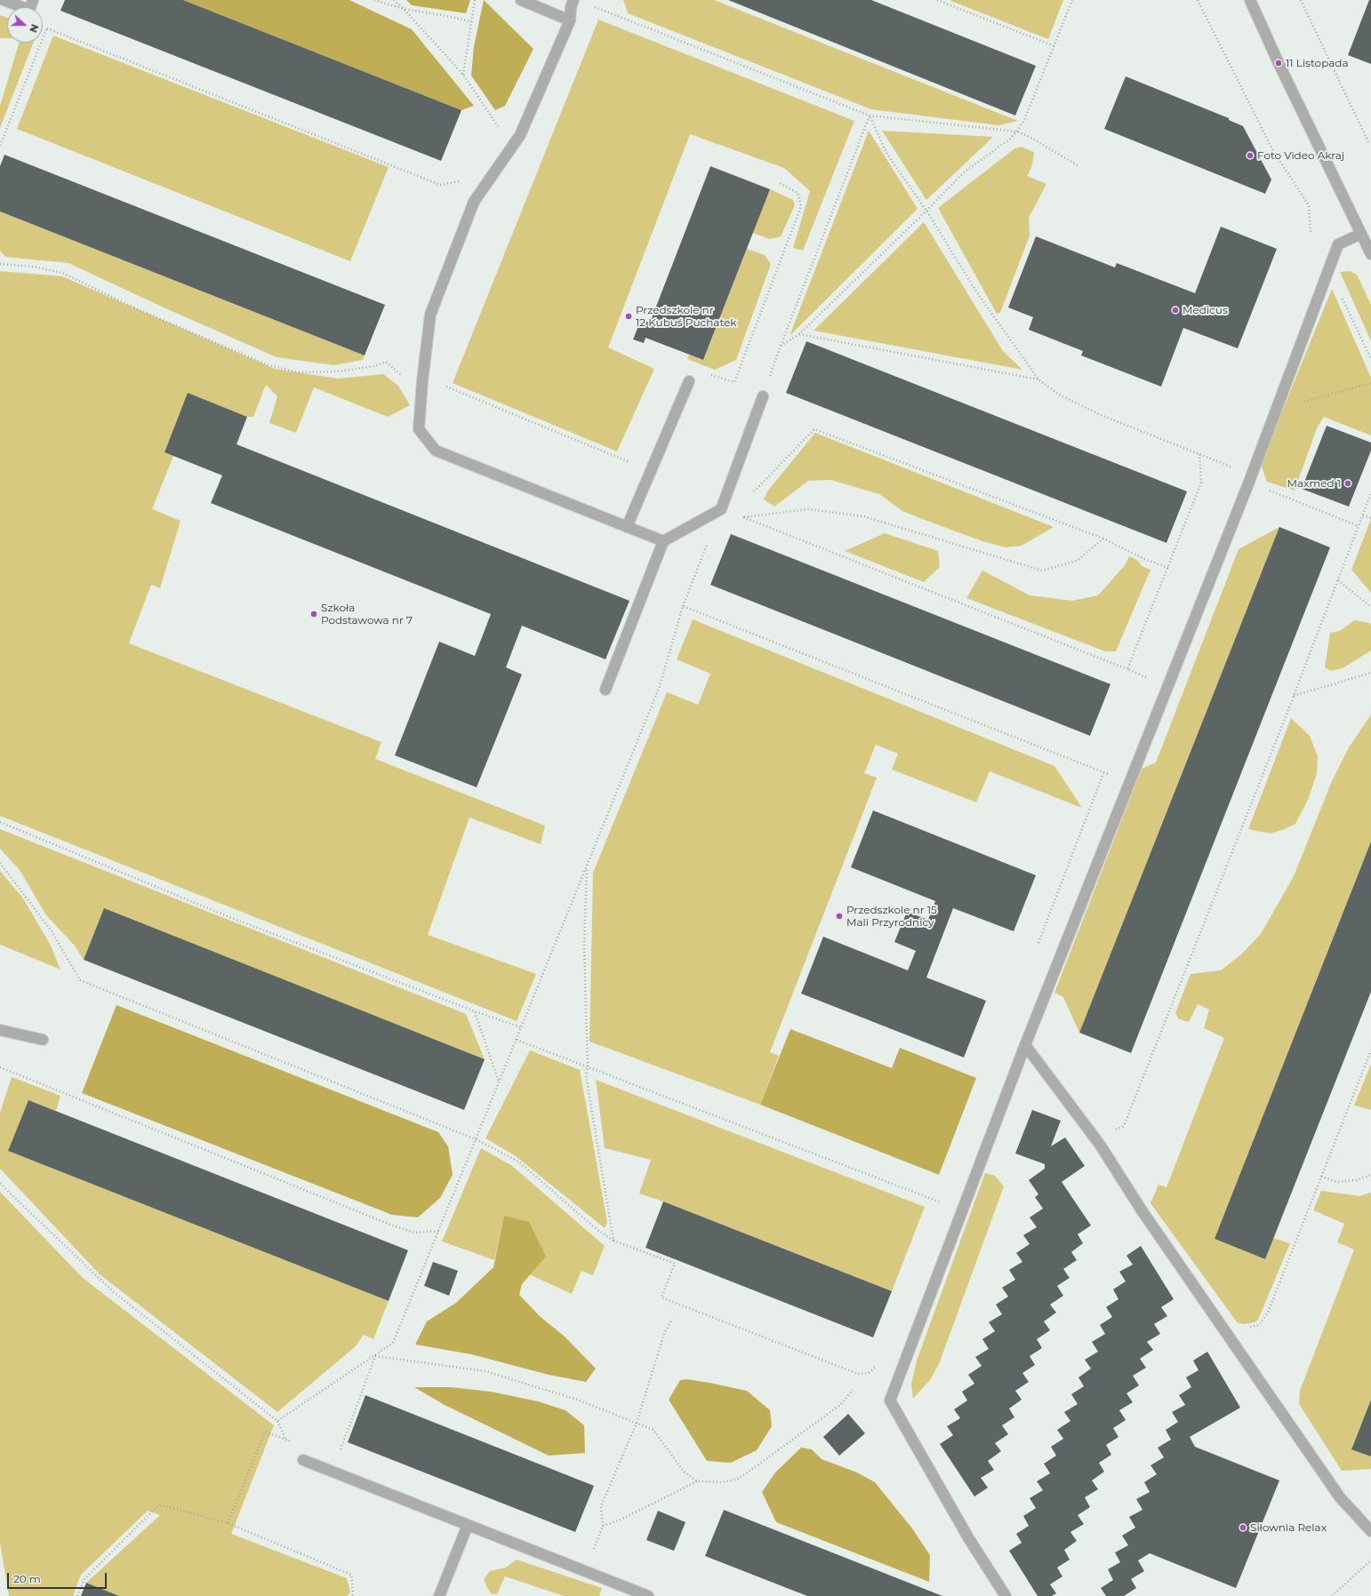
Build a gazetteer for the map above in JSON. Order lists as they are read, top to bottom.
{
  "places": [
    "11 Listopada",
    "Foto Video Akraj",
    "Medicus",
    "Przedszkole nr 12 Kubuś Puchatek",
    "Maxmed 1",
    "Szkoła Podstawowa nr 7",
    "Przedszkole nr 15 Mali Przyrodnicy",
    "Siłownia Relax"
  ],
  "scale_bar": "20 m",
  "north": "right"
}
